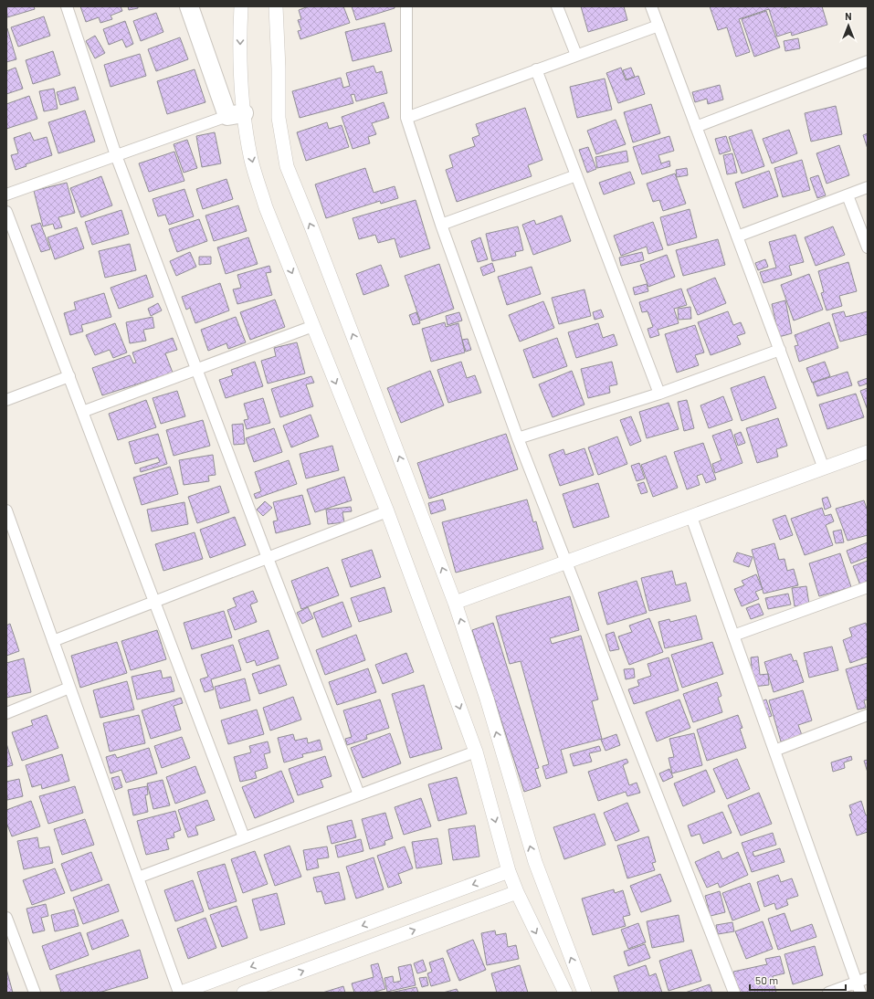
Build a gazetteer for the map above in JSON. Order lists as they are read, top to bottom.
{
  "scale_bar": "50 m",
  "north": "top"
}
